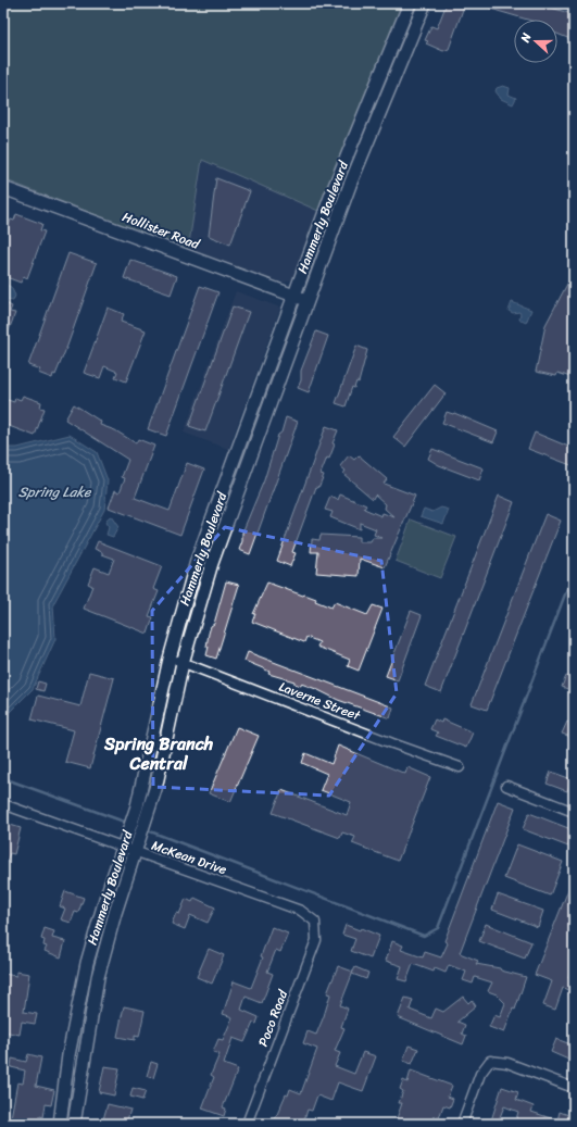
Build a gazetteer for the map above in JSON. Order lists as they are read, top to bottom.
{
  "streets": {
    "main road": ["Hammerly Boulevard", "Hollister Road"],
    "street": ["Laverne Street", "McKean Drive", "Poco Road"]
  },
  "crossings": [
    ["Hammerly Boulevard", "Hollister Road"],
    ["Hammerly Boulevard", "Laverne Street"],
    ["Hammerly Boulevard", "McKean Drive"],
    ["McKean Drive", "Poco Road"]
  ],
  "districts": ["Spring Branch Central"],
  "water": ["Spring Lake"],
  "north": "left"
}
